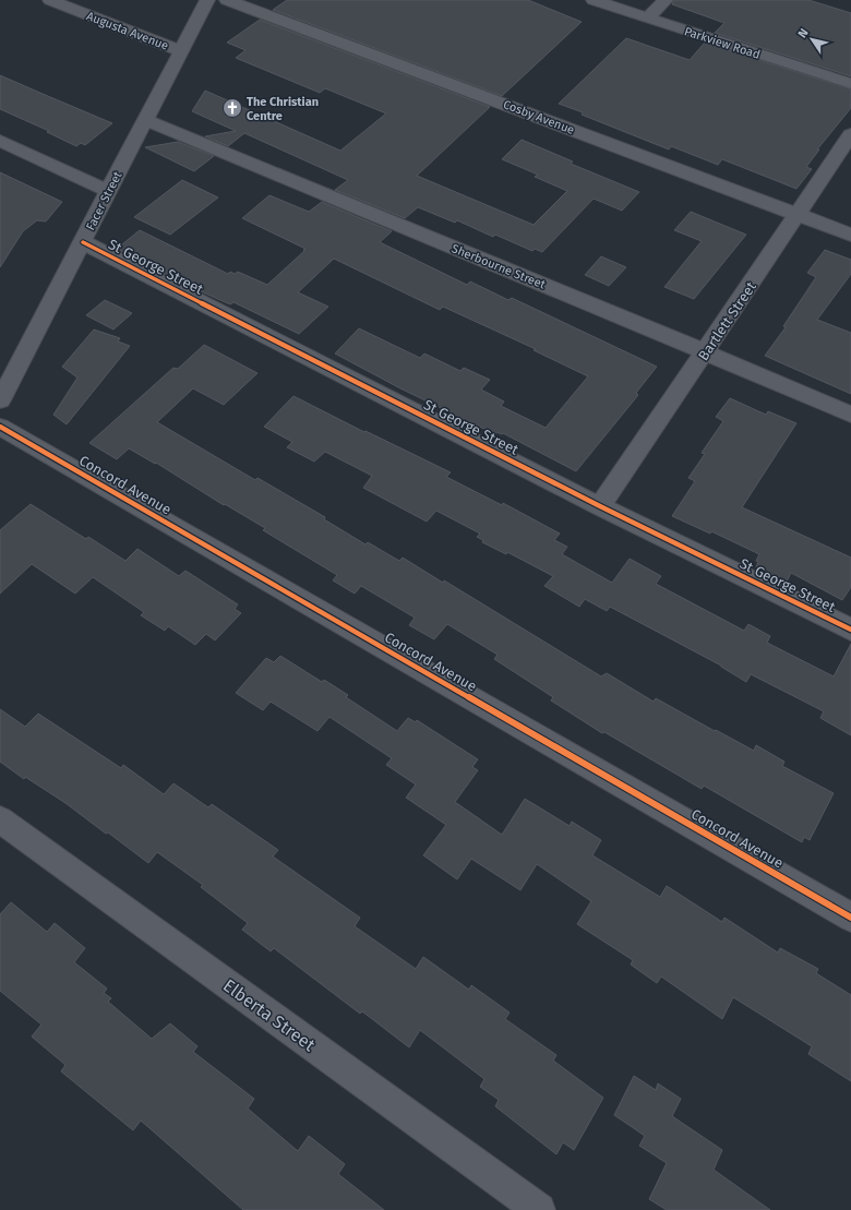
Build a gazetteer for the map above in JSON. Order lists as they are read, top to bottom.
{
  "streets": {
    "street": [
      "Augusta Avenue",
      "Parkview Road",
      "Cosby Avenue",
      "Facer Street",
      "St George Street",
      "Sherbourne Street",
      "Bartlett Street",
      "Concord Avenue",
      "Elberta Street"
    ]
  },
  "crossings": [
    ["Augusta Avenue", "Facer Street"],
    ["Cosby Avenue", "Bartlett Street"],
    ["Facer Street", "St George Street"],
    ["Facer Street", "Sherbourne Street"],
    ["St George Street", "Bartlett Street"],
    ["Sherbourne Street", "Bartlett Street"]
  ],
  "places": {
    "church": ["The Christian Centre"]
  },
  "north": "top left"
}
